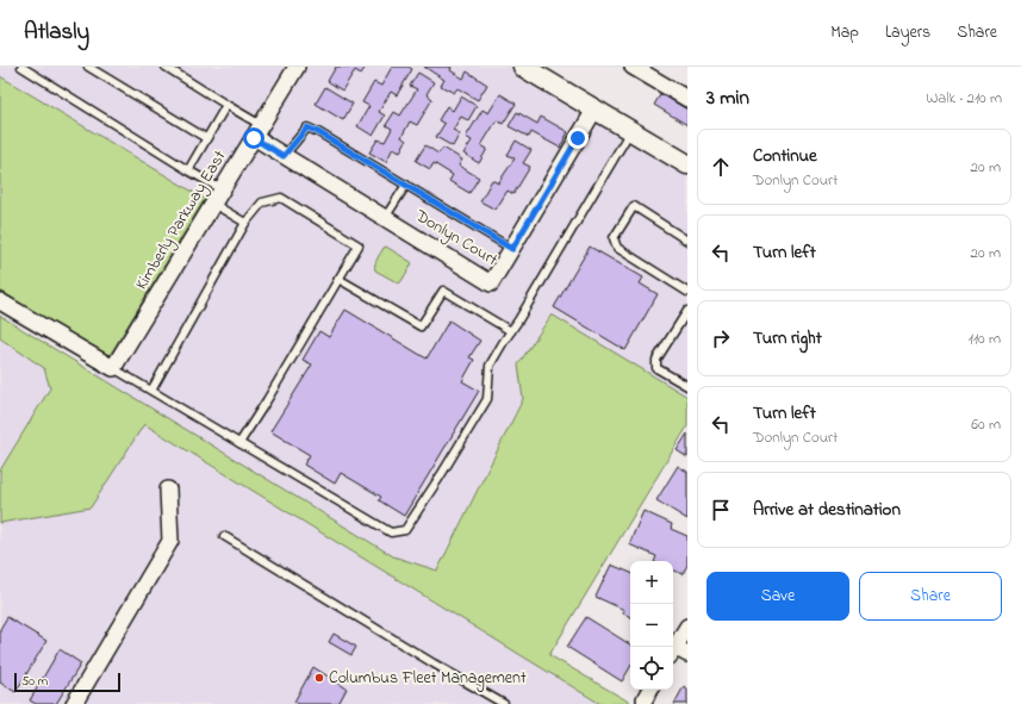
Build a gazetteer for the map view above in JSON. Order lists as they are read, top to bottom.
{
  "streets": {
    "street": ["Kimberly Parkway East", "Donlyn Court"]
  },
  "crossings": [
    ["Kimberly Parkway East", "Donlyn Court"]
  ],
  "places": ["Columbus Fleet Management"],
  "scale_bar": "50 m",
  "page": {
    "header": "Atlasly",
    "nav": ["Map", "Layers", "Share"],
    "heading": ["3 min", "Walk · 210 m"],
    "list": [
      ["Continue", "Donlyn Court", "20 m"],
      ["Turn left", "20 m"],
      ["Turn right", "110 m"],
      ["Turn left", "Donlyn Court", "60 m"],
      "Arrive at destination"
    ],
    "buttons": ["Save", "Share"],
    "map_buttons": ["+", "−"],
    "scale": "50 m"
  }
}
